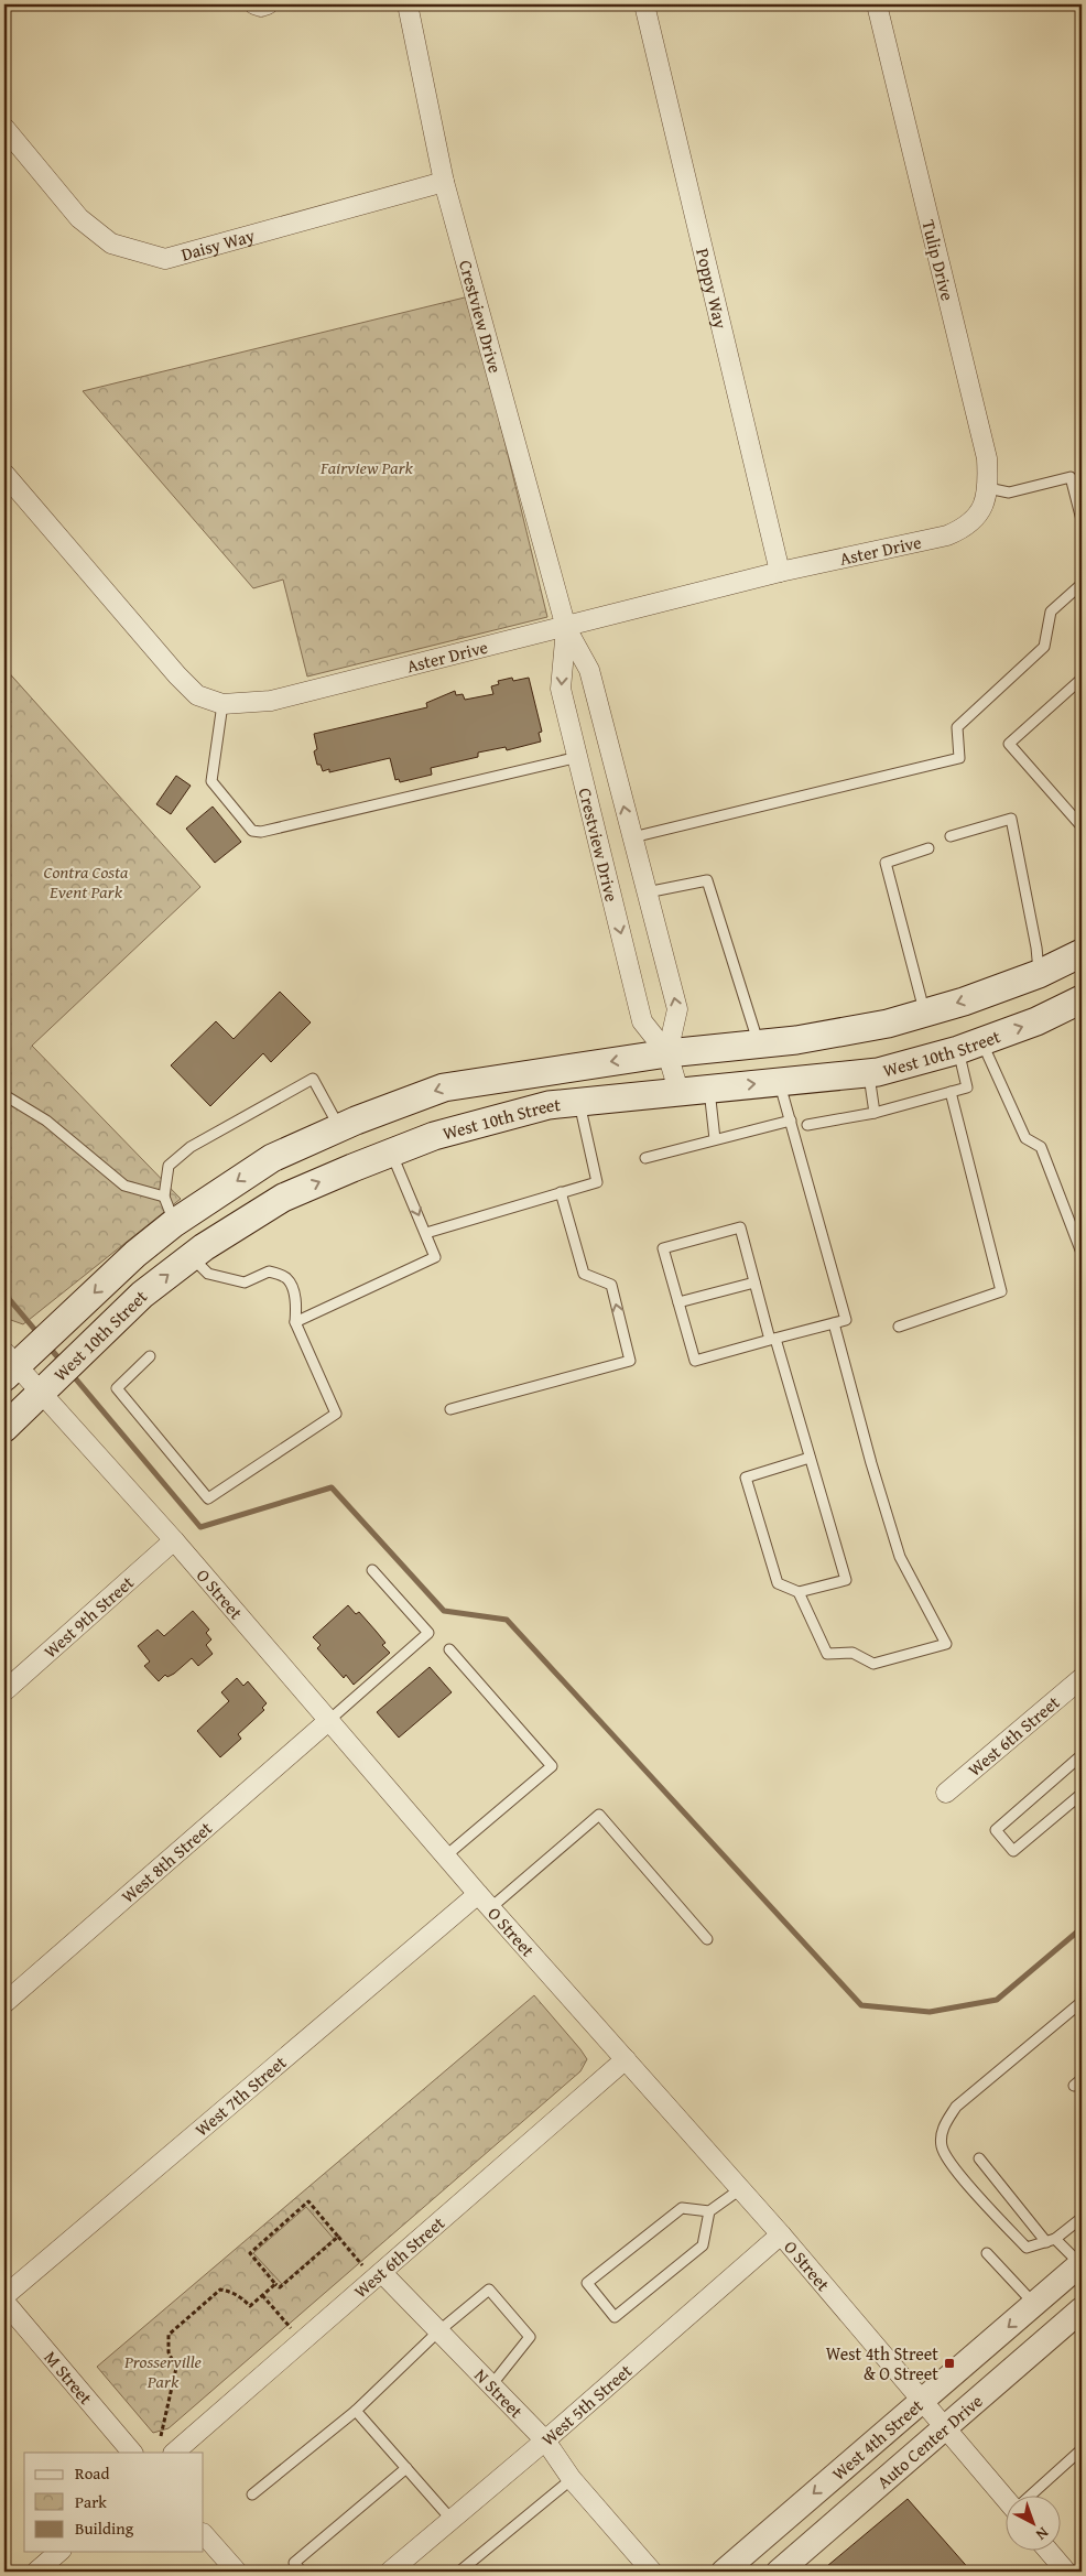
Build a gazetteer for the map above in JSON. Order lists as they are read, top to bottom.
{
  "streets": {
    "main road": ["West 10th Street"],
    "street": [
      "Daisy Way",
      "Tulip Drive",
      "Poppy Way",
      "Crestview Drive",
      "Aster Drive",
      "O Street",
      "West 9th Street",
      "West 6th Street",
      "West 8th Street",
      "West 7th Street",
      "M Street",
      "N Street",
      "West 5th Street",
      "West 4th Street",
      "Auto Center Drive"
    ]
  },
  "crossings": [
    ["Daisy Way", "Crestview Drive"],
    ["Tulip Drive", "Aster Drive"],
    ["Poppy Way", "Aster Drive"],
    ["Crestview Drive", "Aster Drive"],
    ["Crestview Drive", "West 10th Street"],
    ["West 10th Street", "O Street"],
    ["O Street", "West 9th Street"],
    ["O Street", "West 6th Street"],
    ["O Street", "West 8th Street"],
    ["O Street", "West 7th Street"],
    ["O Street", "West 5th Street"],
    ["O Street", "West 4th Street"],
    ["O Street", "Auto Center Drive"],
    ["West 6th Street", "N Street"],
    ["N Street", "West 5th Street"]
  ],
  "one_way": ["West 4th Street"],
  "parks": ["Fairview Park", "Contra Costa Event Park", "Prosserville Park"],
  "places": {
    "transit": ["West 4th Street & O Street"]
  },
  "legend": ["Road", "Park", "Building"],
  "north": "bottom right"
}
